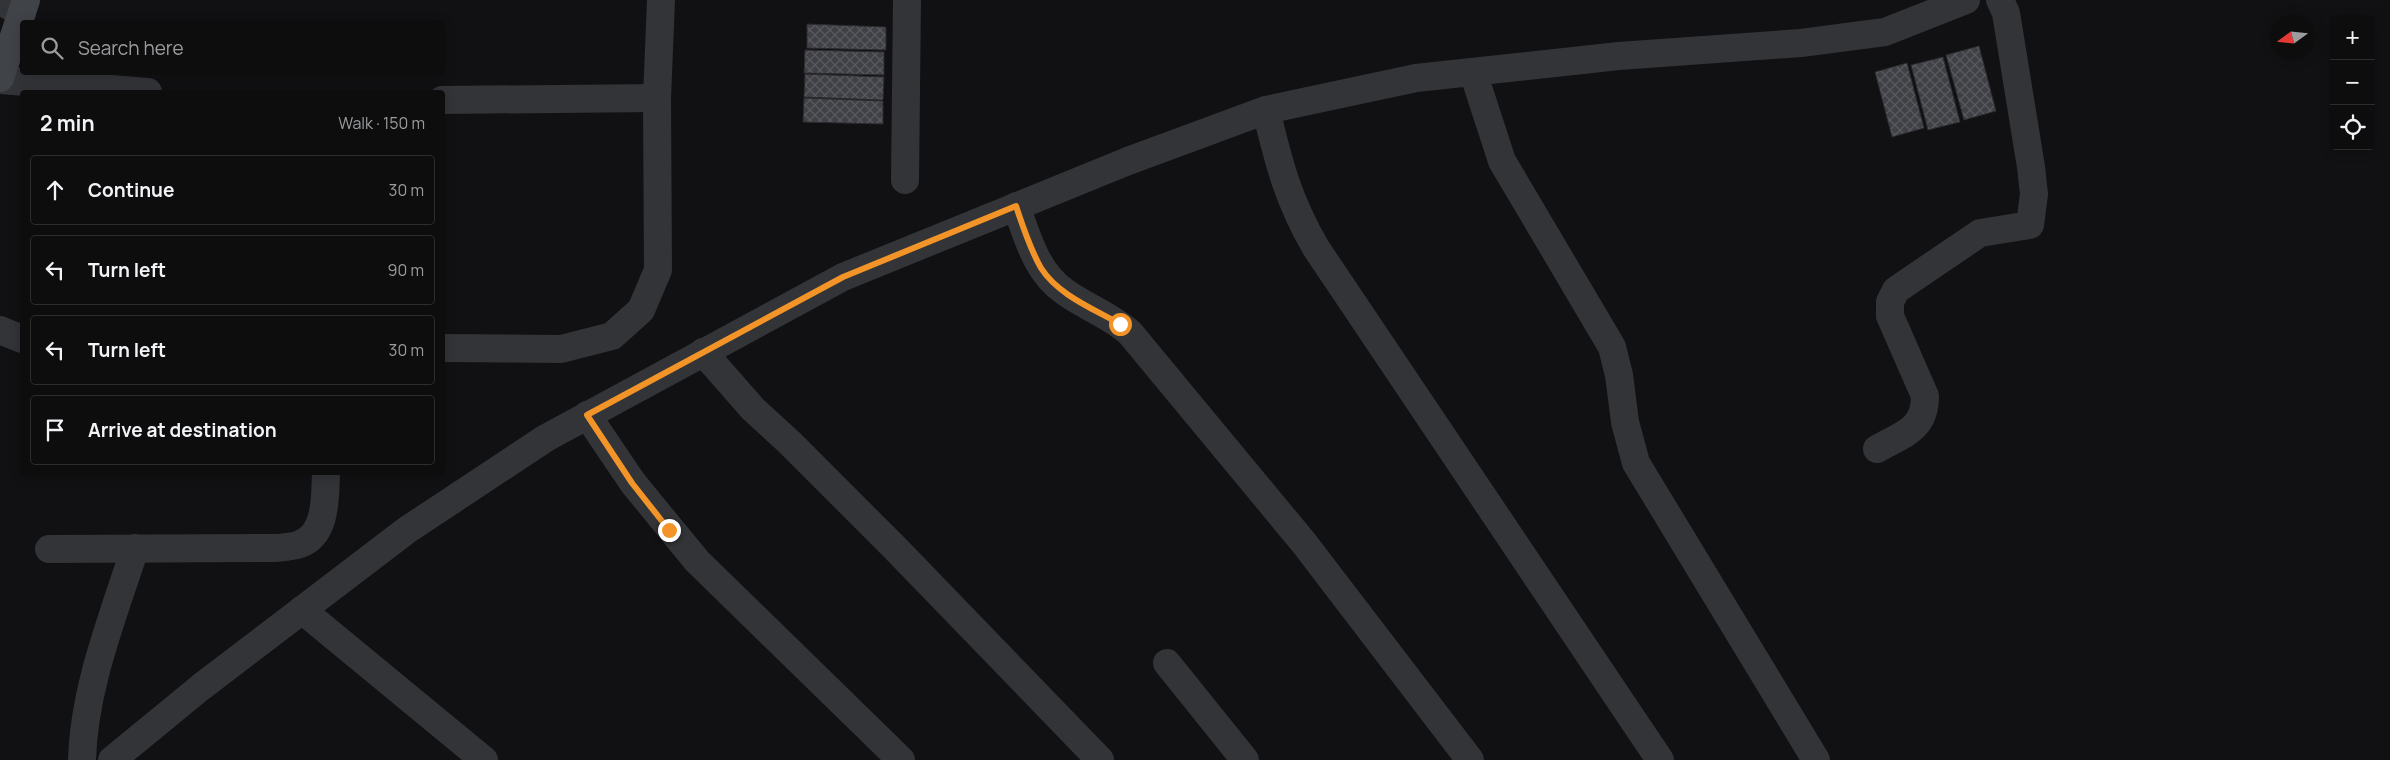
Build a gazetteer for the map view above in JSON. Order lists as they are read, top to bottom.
{
  "north": "left",
  "page": {
    "map_buttons": ["+", "−"],
    "search": "Search here",
    "heading": ["2 min", "Walk · 150 m"],
    "list": [
      ["Continue", "30 m"],
      ["Turn left", "90 m"],
      ["Turn left", "30 m"],
      "Arrive at destination"
    ]
  }
}
